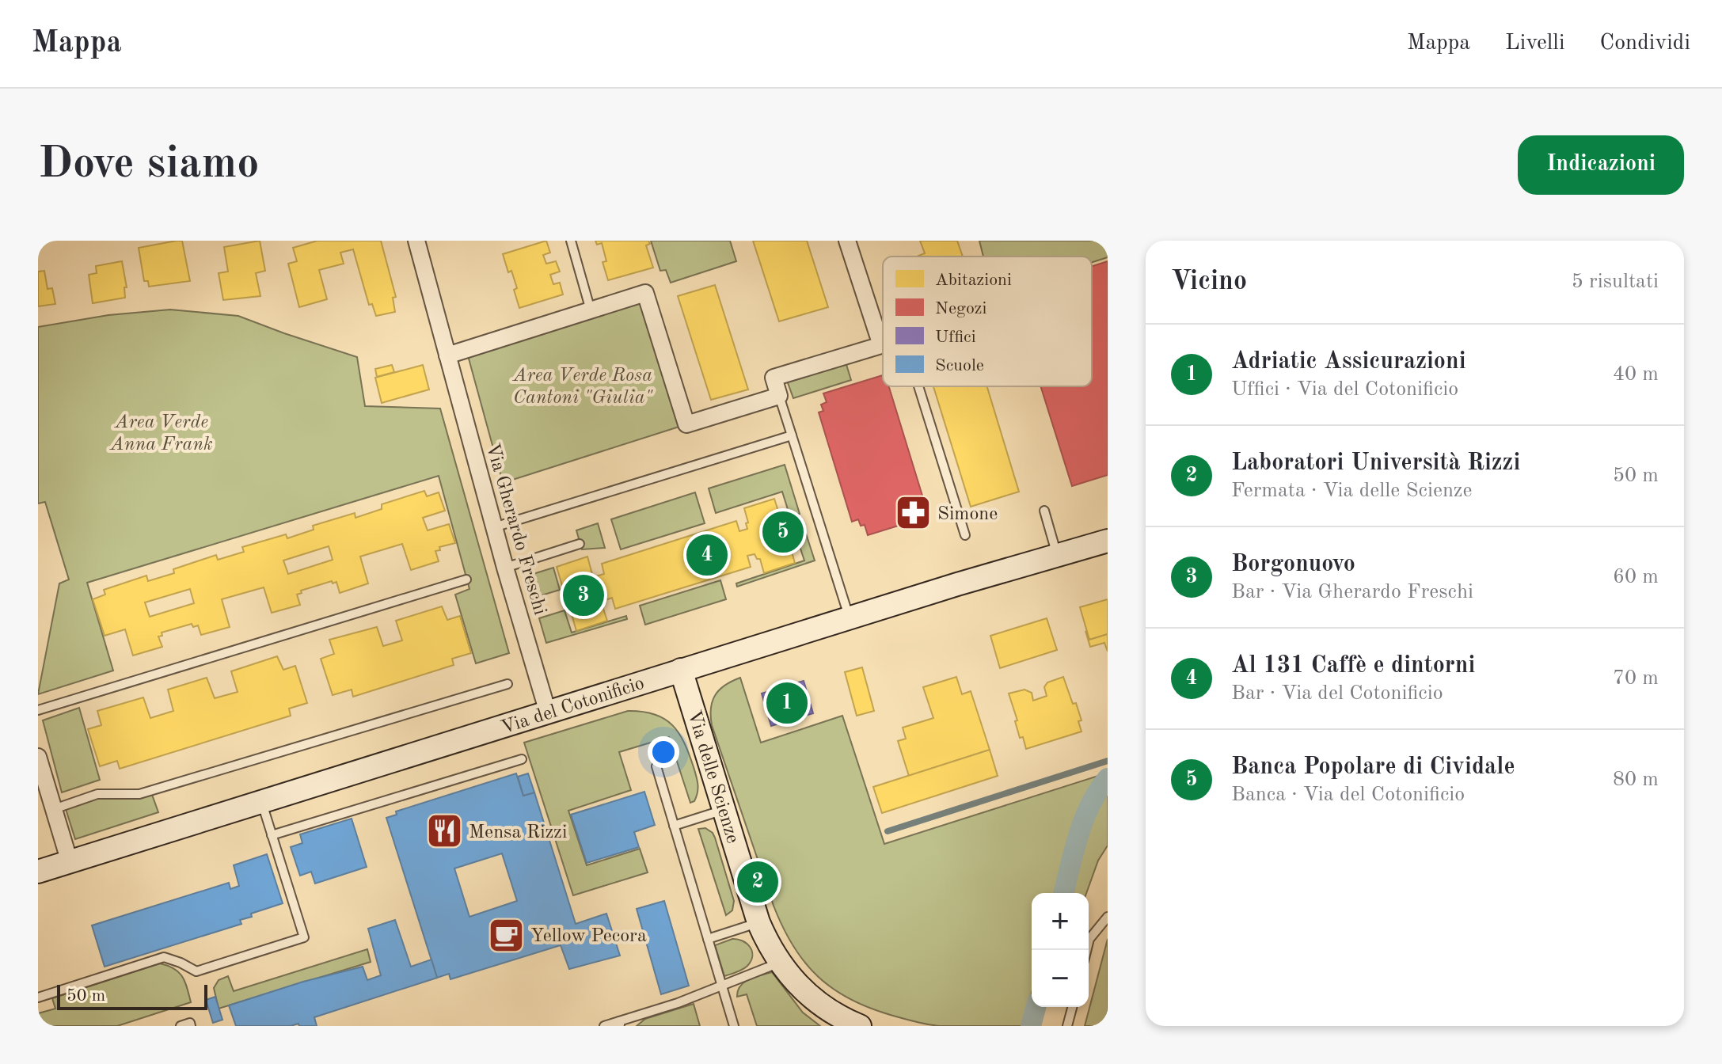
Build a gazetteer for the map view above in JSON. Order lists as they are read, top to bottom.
{
  "streets": {
    "main road": ["Via del Cotonificio", "Via delle Scienze"],
    "street": ["Via Gherardo Freschi"]
  },
  "crossings": [
    ["Via Gherardo Freschi", "Via del Cotonificio"],
    ["Via del Cotonificio", "Via delle Scienze"]
  ],
  "parks": ["Area Verde Rosa Cantoni \"Giulia\"", "Area Verde Anna Frank"],
  "places": {
    "pharmacy": ["Simone"],
    "restaurant": ["Mensa Rizzi"],
    "cafe": ["Yellow Pecora"]
  },
  "legend": [
    "Abitazioni",
    "Negozi",
    "Uffici",
    "Scuole"
  ],
  "scale_bar": "50 m",
  "page": {
    "header": "Mappa",
    "nav": ["Mappa", "Livelli", "Condividi"],
    "buttons": "Indicazioni",
    "title": "Dove siamo",
    "heading": ["Vicino", "5 risultati"],
    "list": [
      {
        "mark": "1",
        "name": "Adriatic Assicurazioni",
        "note": "Uffici · Via del Cotonificio",
        "value": "40 m"
      },
      {
        "mark": "2",
        "name": "Laboratori Università Rizzi",
        "note": "Fermata · Via delle Scienze",
        "value": "50 m"
      },
      {
        "mark": "3",
        "name": "Borgonuovo",
        "note": "Bar · Via Gherardo Freschi",
        "value": "60 m"
      },
      {
        "mark": "4",
        "name": "Al 131 Caffè e dintorni",
        "note": "Bar · Via del Cotonificio",
        "value": "70 m"
      },
      {
        "mark": "5",
        "name": "Banca Popolare di Cividale",
        "note": "Banca · Via del Cotonificio",
        "value": "80 m"
      }
    ],
    "pins": [
      "5",
      "4",
      "3",
      "1",
      "2"
    ],
    "map_buttons": ["+", "−"],
    "scale": "50 m"
  }
}
